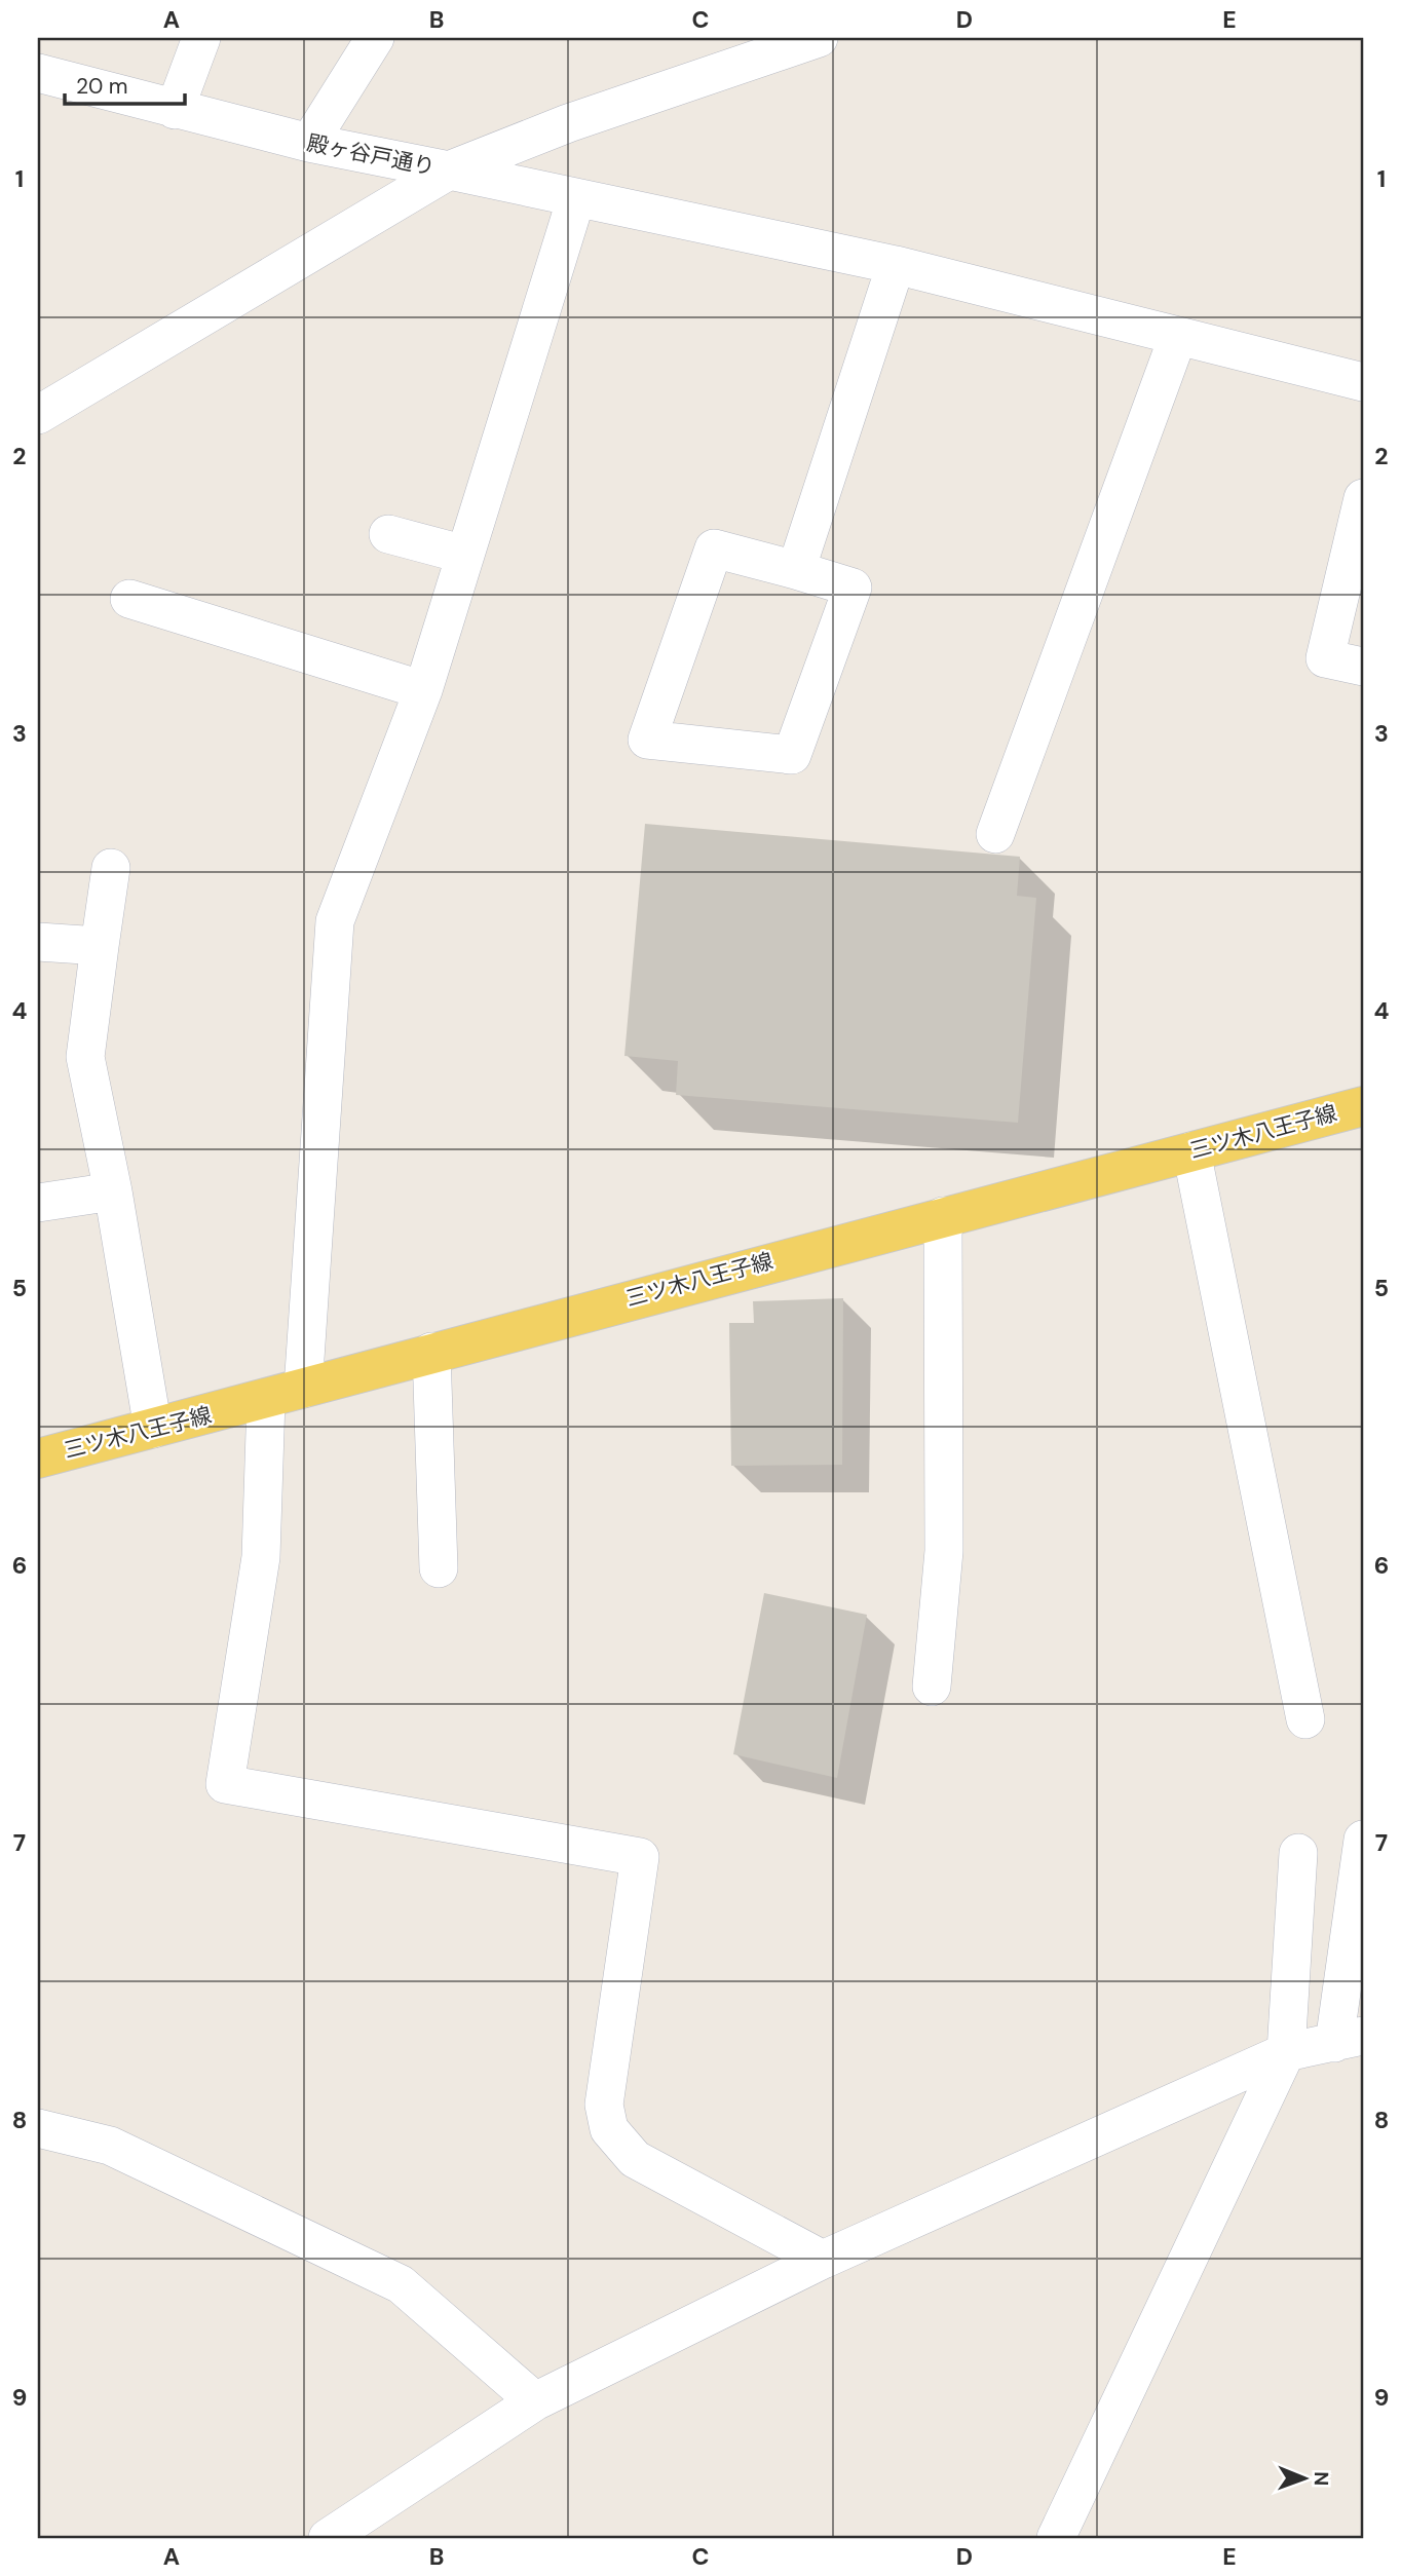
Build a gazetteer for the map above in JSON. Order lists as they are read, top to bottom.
{
  "streets": {
    "main road": ["三ツ木八王子線"],
    "street": ["殿ヶ谷戸通り"]
  },
  "scale_bar": "20 m",
  "north": "right",
  "grid": {
    "columns": [
      "A",
      "B",
      "C",
      "D",
      "E"
    ],
    "rows": [
      "1",
      "2",
      "3",
      "4",
      "5",
      "6",
      "7",
      "8",
      "9"
    ]
  }
}
